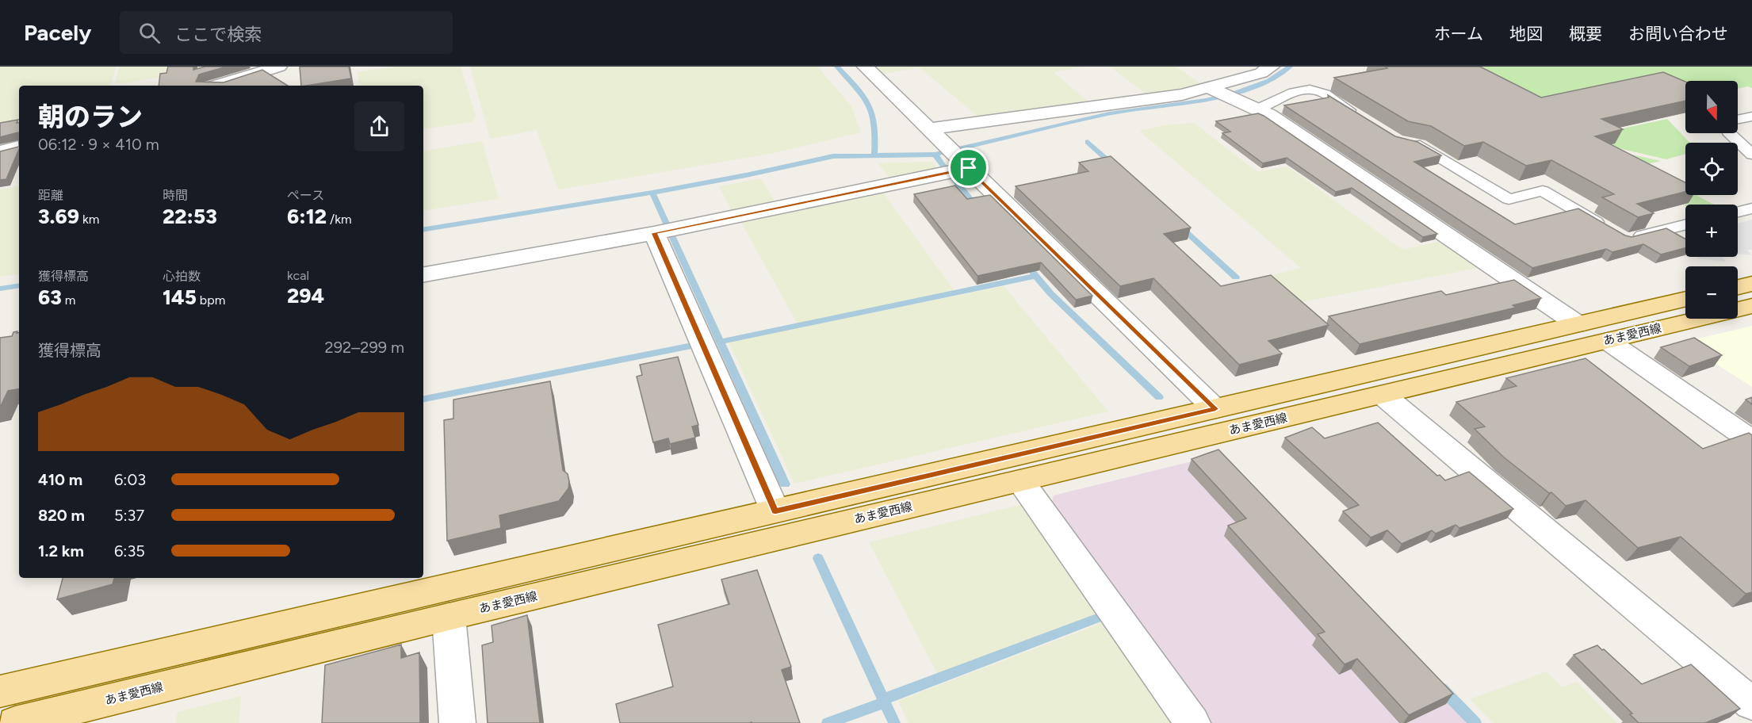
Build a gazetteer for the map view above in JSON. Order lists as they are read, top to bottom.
{
  "streets": {
    "main road": ["あま愛西線"]
  },
  "north": "bottom",
  "page": {
    "header": "Pacely",
    "search": "ここで検索",
    "nav": [
      "ホーム",
      "地図",
      "概要",
      "お問い合わせ"
    ],
    "map_buttons": ["+", "−"],
    "heading": ["朝のラン", "06:12 · 9 × 410 m"],
    "stats": [
      ["距離", "3.69 km"],
      ["時間", "22:53"],
      ["ペース", "6:12 /km"],
      ["獲得標高", "63 m"],
      ["心拍数", "145 bpm"],
      ["kcal", "294"]
    ],
    "chart": ["獲得標高", "292–299 m"],
    "list": [
      {
        "name": "410 m",
        "note": "6:03"
      },
      {
        "name": "820 m",
        "note": "5:37"
      },
      {
        "name": "1.2 km",
        "note": "6:35"
      }
    ]
  }
}
